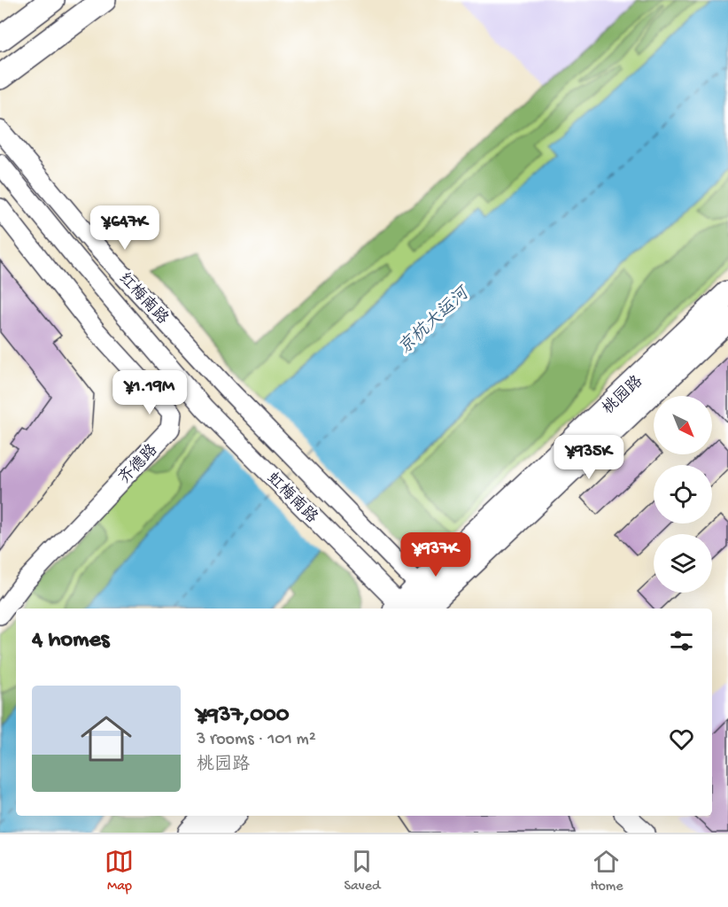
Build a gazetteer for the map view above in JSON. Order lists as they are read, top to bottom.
{
  "streets": {
    "main road": ["桃园路"],
    "street": ["红梅南路", "齐德路", "虹梅南路"]
  },
  "crossings": [
    ["红梅南路", "虹梅南路"],
    ["桃园路", "虹梅南路"]
  ],
  "water": ["京杭大运河"],
  "north": "bottom right",
  "page": {
    "price": [
      "¥647K",
      "¥1.19M",
      "¥935K",
      "¥937K"
    ],
    "heading": "4 homes",
    "list": [
      {
        "name": "¥937,000",
        "note": "3 rooms · 101 m² · 桃园路"
      }
    ],
    "tabs": ["Map", "Saved", "Home"]
  }
}
